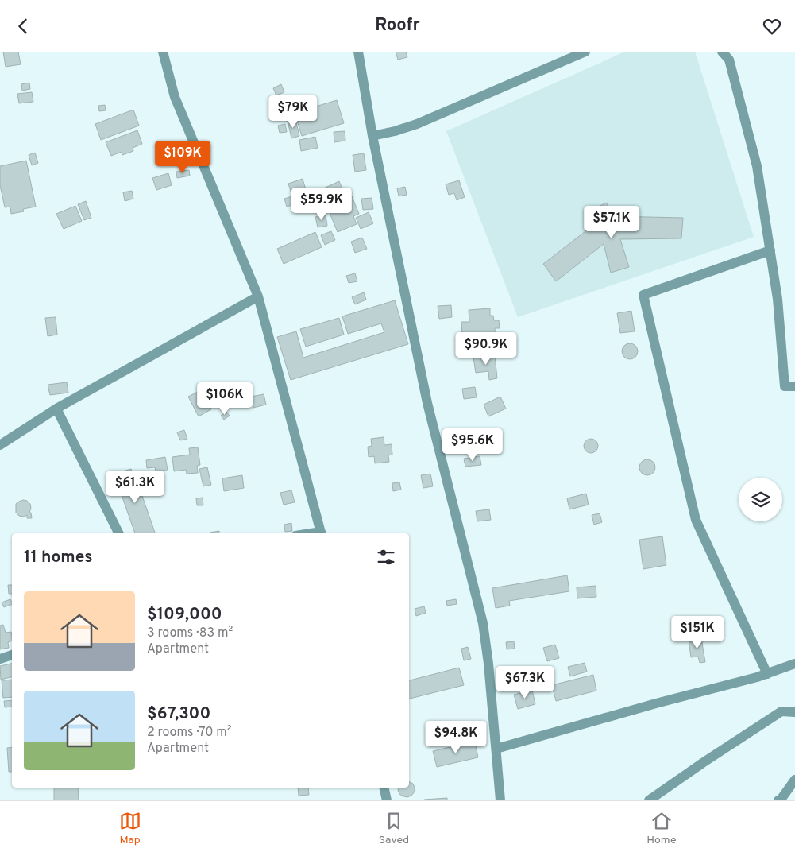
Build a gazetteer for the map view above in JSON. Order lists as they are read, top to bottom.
{
  "page": {
    "header": "Roofr",
    "price": [
      "$79K",
      "$109K",
      "$59.9K",
      "$57.1K",
      "$90.9K",
      "$106K",
      "$95.6K",
      "$61.3K",
      "$151K",
      "$67.3K",
      "$94.8K"
    ],
    "heading": "11 homes",
    "list": [
      {
        "name": "$109,000",
        "note": "3 rooms · 83 m² · Apartment"
      },
      {
        "name": "$67,300",
        "note": "2 rooms · 70 m² · Apartment"
      }
    ],
    "tabs": ["Map", "Saved", "Home"]
  }
}
